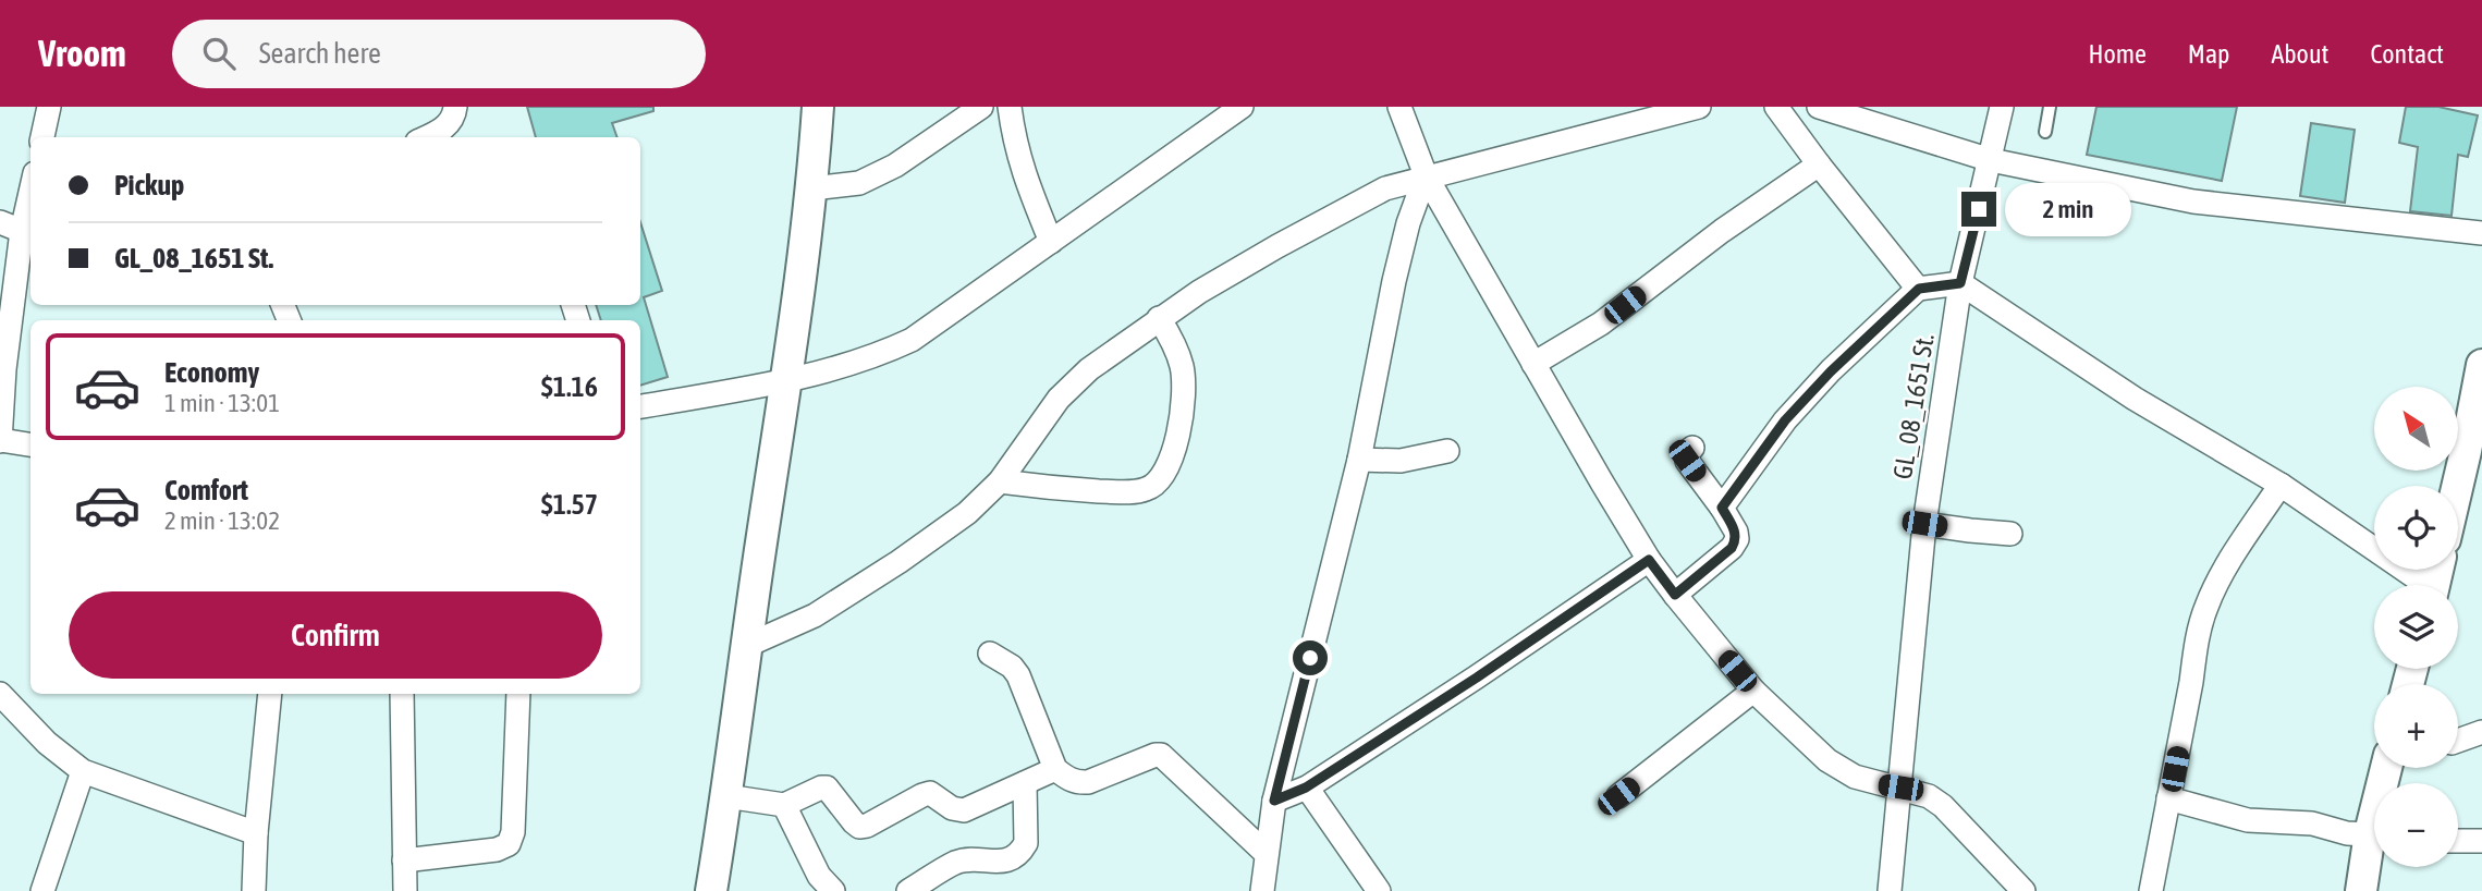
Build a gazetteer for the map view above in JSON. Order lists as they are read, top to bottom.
{
  "streets": {
    "street": ["GL_08_1651 St."]
  },
  "north": "top left",
  "page": {
    "header": "Vroom",
    "search": "Search here",
    "nav": [
      "Home",
      "Map",
      "About",
      "Contact"
    ],
    "banner": ["Pickup", "GL_08_1651 St."],
    "bubble": "2 min",
    "list": [
      {
        "name": "Economy",
        "note": "1 min · 13:01",
        "value": "$1.16"
      },
      {
        "name": "Comfort",
        "note": "2 min · 13:02",
        "value": "$1.57"
      }
    ],
    "map_buttons": ["+", "−"],
    "buttons": "Confirm"
  }
}
